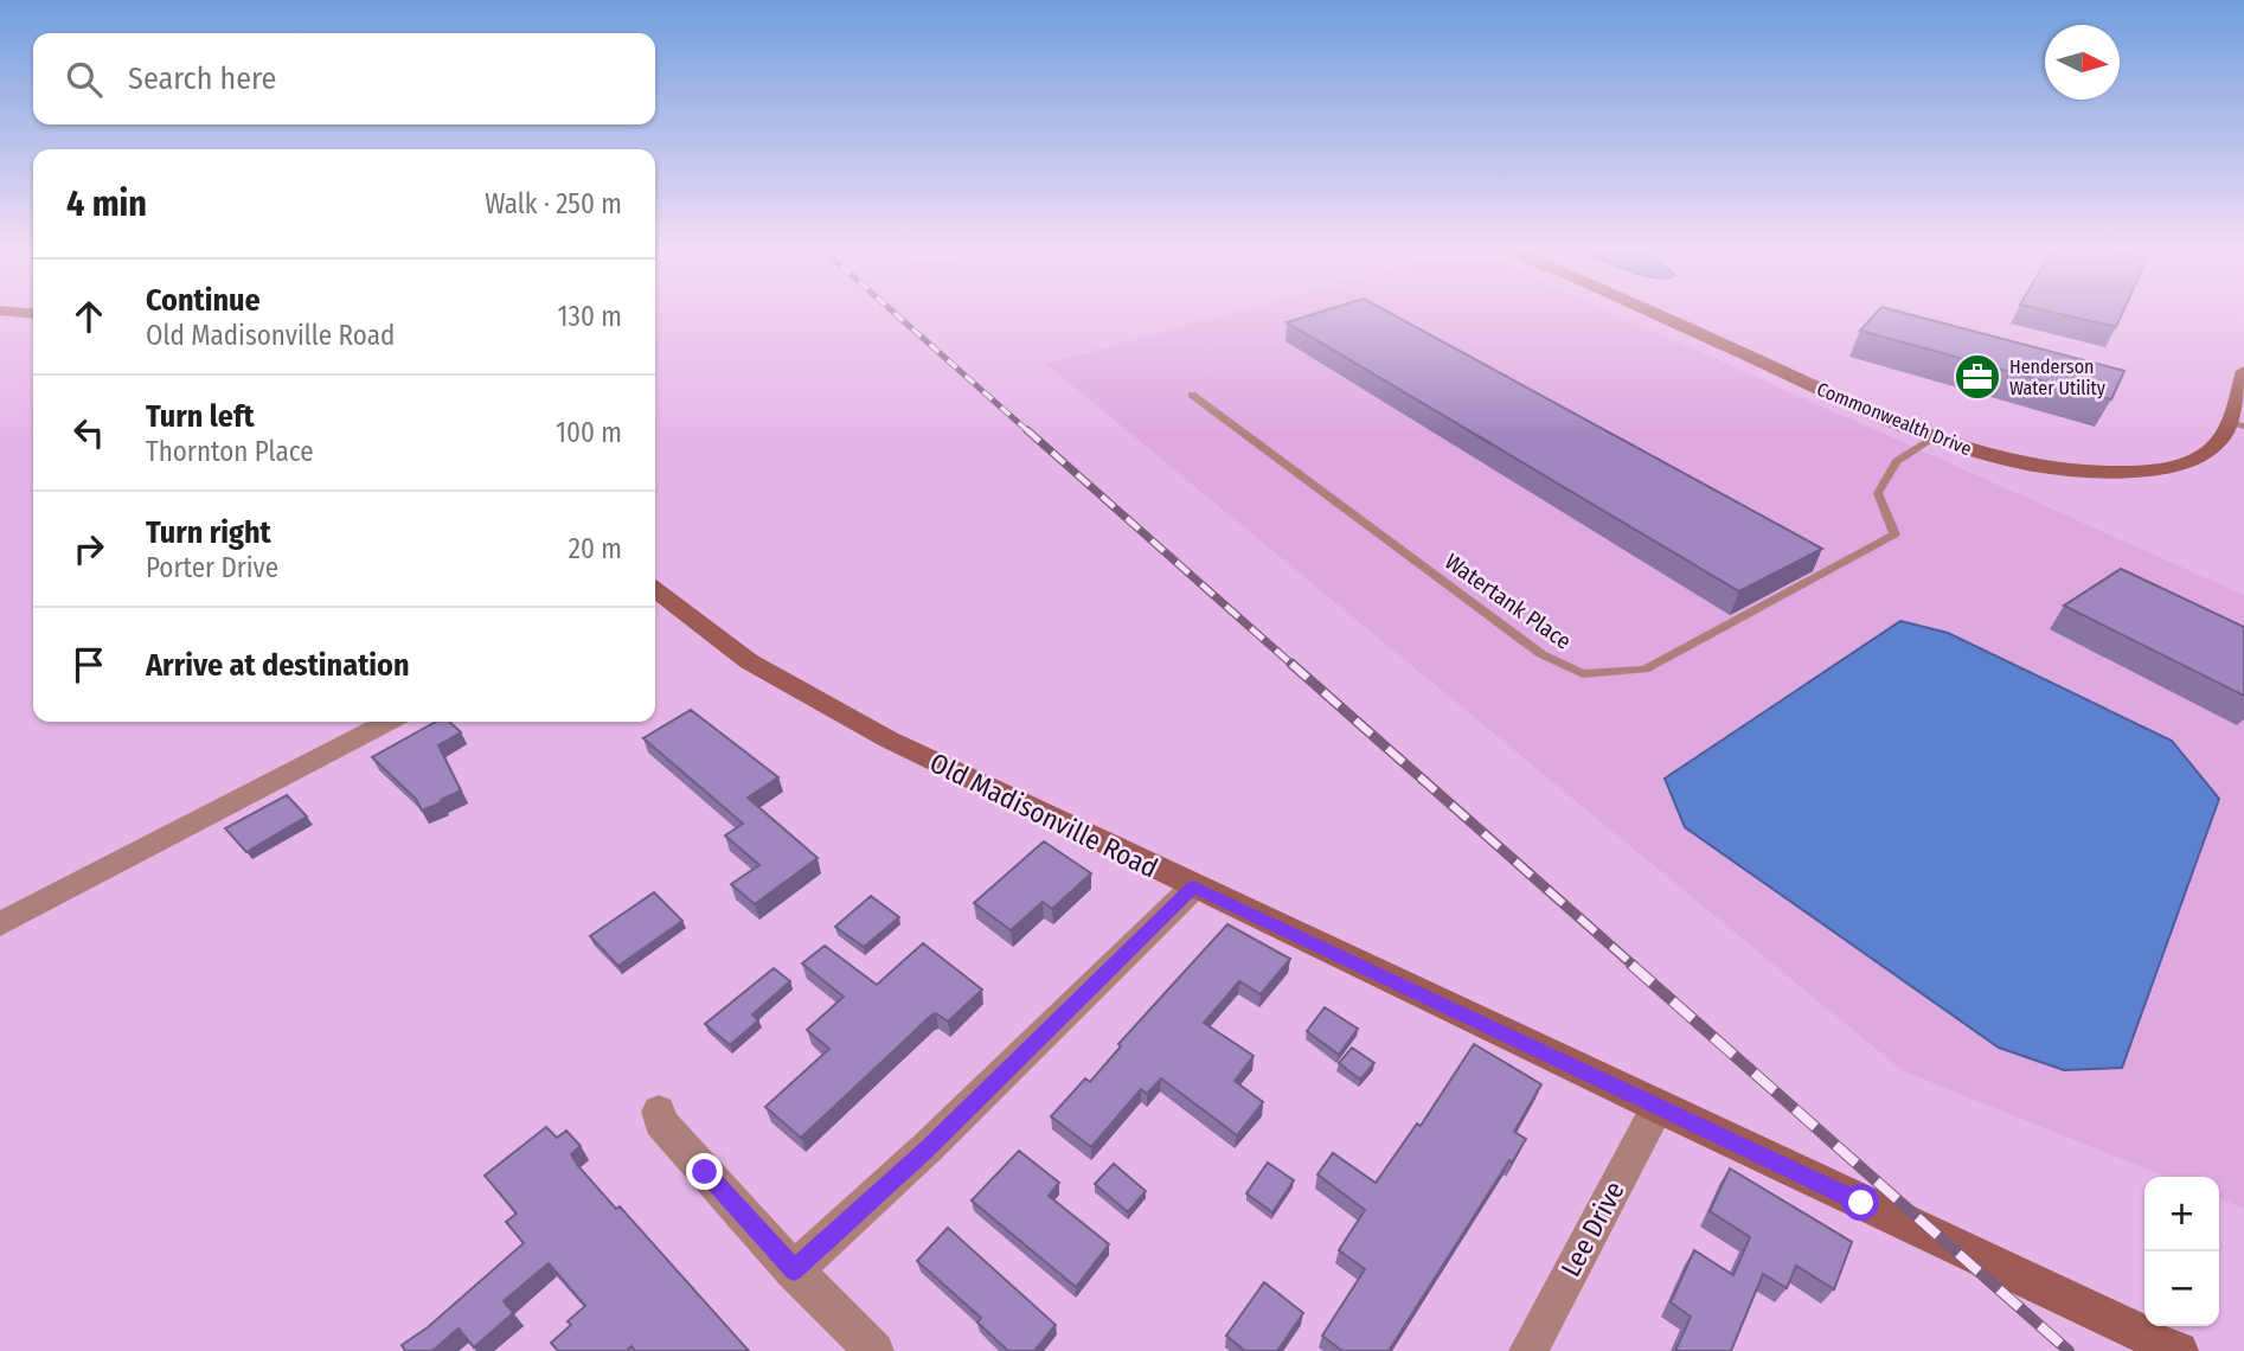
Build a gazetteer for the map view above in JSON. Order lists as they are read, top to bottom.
{
  "streets": {
    "main road": ["Commonwealth Drive", "Old Madisonville Road"],
    "street": ["Lee Drive"],
    "lane": ["Watertank Place"]
  },
  "crossings": [
    ["Commonwealth Drive", "Watertank Place"],
    ["Old Madisonville Road", "Lee Drive"]
  ],
  "places": {
    "office": ["Henderson Water Utility"]
  },
  "north": "right",
  "page": {
    "search": "Search here",
    "heading": ["4 min", "Walk · 250 m"],
    "list": [
      ["Continue", "Old Madisonville Road", "130 m"],
      ["Turn left", "Thornton Place", "100 m"],
      ["Turn right", "Porter Drive", "20 m"],
      "Arrive at destination"
    ],
    "map_buttons": ["+", "−"]
  }
}
